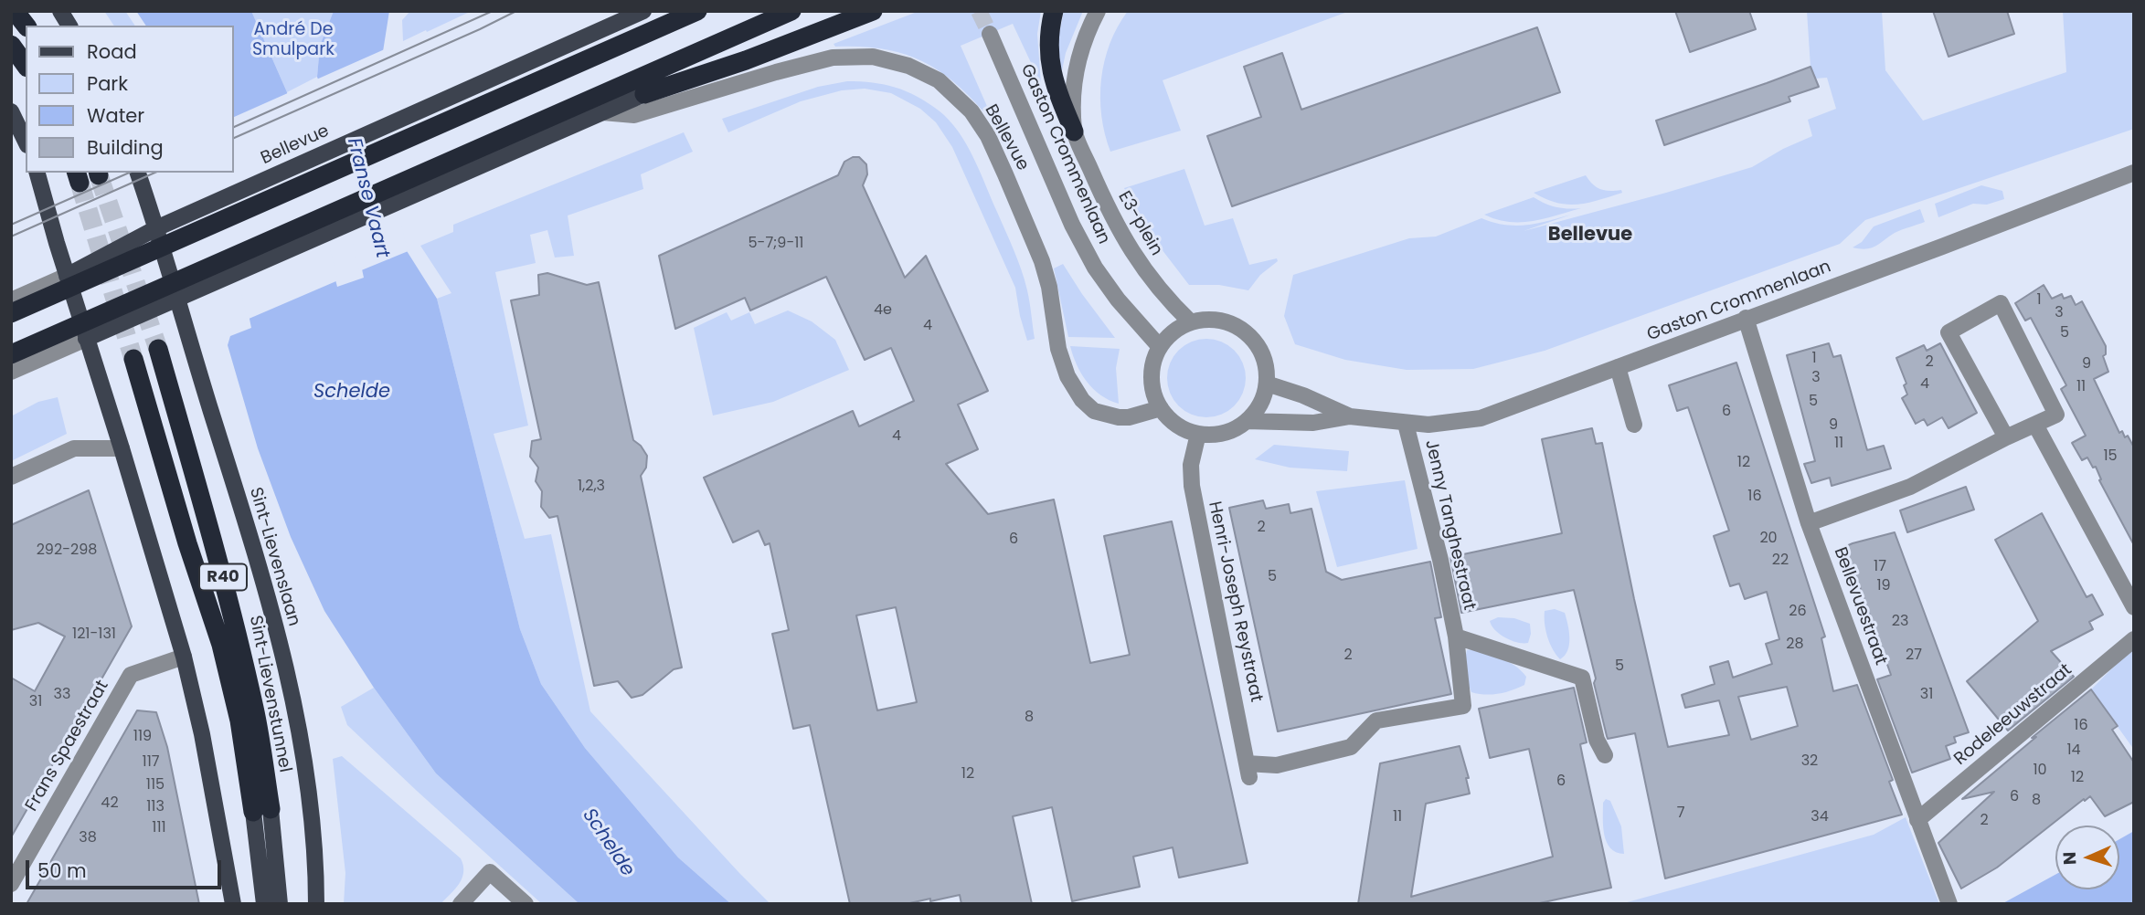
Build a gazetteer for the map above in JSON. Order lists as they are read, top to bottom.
{
  "streets": {
    "highway": ["R40", "Sint-Lievenstunnel"],
    "main road": ["Bellevue", "Sint-Lievenslaan"],
    "street": [
      "Gaston Crommenlaan",
      "E3-plein",
      "Jenny Tanghestraat",
      "Henri-Joseph Reystraat",
      "Bellevuestraat",
      "Rodeleeuwstraat",
      "Frans Spaestraat"
    ]
  },
  "crossings": [
    ["Bellevue", "Gaston Crommenlaan"],
    ["Bellevue", "E3-plein"],
    ["Bellevue", "Sint-Lievenslaan"],
    ["Bellevue", "R40"],
    ["Bellevue", "Henri-Joseph Reystraat"],
    ["Gaston Crommenlaan", "E3-plein"],
    ["Gaston Crommenlaan", "Jenny Tanghestraat"],
    ["Gaston Crommenlaan", "Henri-Joseph Reystraat"],
    ["Gaston Crommenlaan", "Bellevuestraat"],
    ["E3-plein", "Henri-Joseph Reystraat"],
    ["Jenny Tanghestraat", "Henri-Joseph Reystraat"],
    ["Sint-Lievenslaan", "R40"],
    ["Bellevuestraat", "Rodeleeuwstraat"]
  ],
  "districts": ["Bellevue"],
  "water": ["Franse Vaart", "Schelde"],
  "parks": ["André De Smulpark"],
  "house_numbers": [
    "5-7;9-11",
    "1",
    "4e",
    "3",
    "4",
    "5",
    "1",
    "2",
    "9",
    "3",
    "4",
    "11",
    "5",
    "6",
    "9",
    "4",
    "11",
    "15",
    "12",
    "1,2,3",
    "16",
    "2",
    "20",
    "6",
    "292-298",
    "22",
    "17",
    "5",
    "19",
    "26",
    "23",
    "121-131",
    "28",
    "2",
    "27",
    "5",
    "33",
    "31",
    "31",
    "8",
    "16",
    "119",
    "14",
    "32",
    "117",
    "10",
    "12",
    "12",
    "6",
    "115",
    "6",
    "8",
    "42",
    "113",
    "7",
    "11",
    "34",
    "2",
    "111",
    "38"
  ],
  "legend": [
    "Road",
    "Park",
    "Water",
    "Building"
  ],
  "scale_bar": "50 m",
  "north": "left"
}
